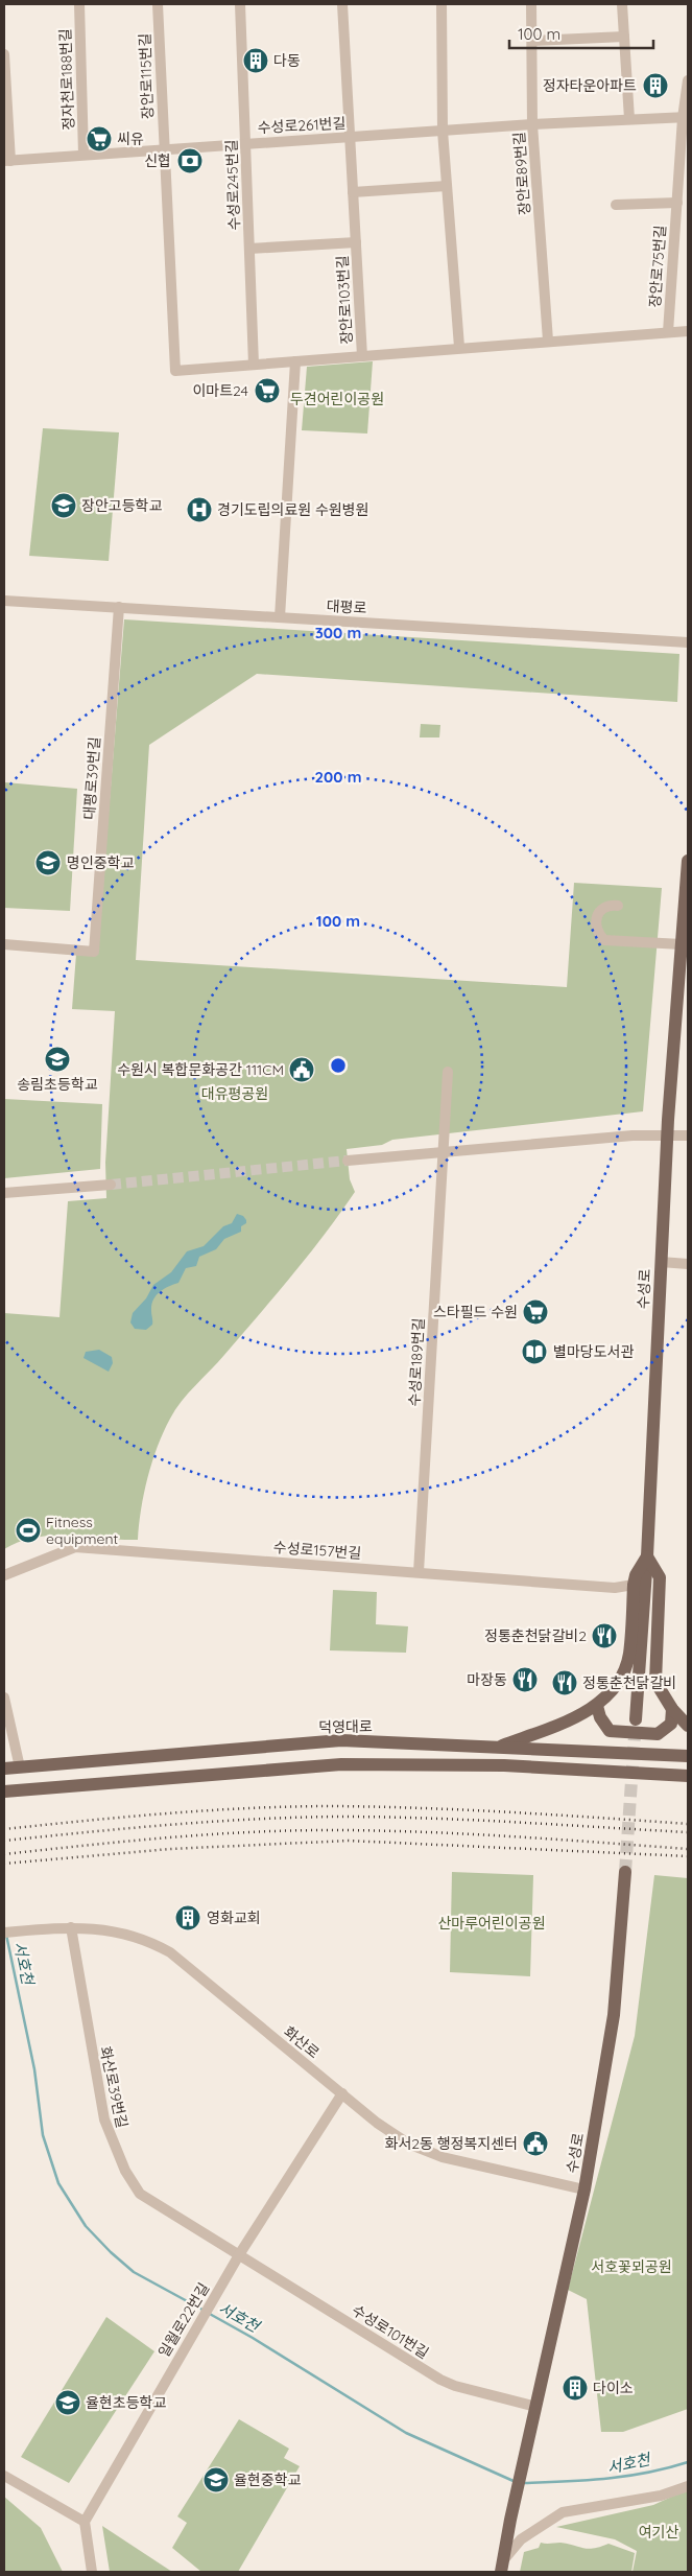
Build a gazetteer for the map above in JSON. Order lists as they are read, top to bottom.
{
  "streets": {
    "main road": ["수성로", "덕영대로"],
    "street": [
      "장안로115번길",
      "정자천로188번길",
      "수성로261번길",
      "장안로89번길",
      "수성로245번길",
      "장안로75번길",
      "장안로103번길",
      "대평로",
      "대평로39번길",
      "수성로189번길",
      "수성로157번길",
      "화산로",
      "화산로39번길",
      "일월로22번길",
      "수성로101번길"
    ]
  },
  "crossings": [
    ["장안로115번길", "수성로261번길"],
    ["수성로261번길", "장안로89번길"],
    ["수성로261번길", "수성로245번길"],
    ["수성로261번길", "장안로75번길"],
    ["수성로261번길", "장안로103번길"],
    ["수성로245번길", "장안로103번길"],
    ["대평로", "대평로39번길"],
    ["수성로", "화산로"],
    ["수성로", "수성로101번길"],
    ["수성로189번길", "수성로157번길"],
    ["화산로", "화산로39번길"],
    ["화산로", "일월로22번길"],
    ["화산로39번길", "일월로22번길"],
    ["화산로39번길", "수성로101번길"],
    ["일월로22번길", "수성로101번길"]
  ],
  "water": ["서호천"],
  "parks": [
    "두견어린이공원",
    "대유평공원",
    "산마루어린이공원",
    "서호꽃뫼공원",
    "여기산"
  ],
  "places": {
    "building": [
      "다동",
      "정자타운아파트",
      "영화교회",
      "다이소"
    ],
    "supermarket": ["씨유", "이마트24", "스타필드 수원"],
    "bank": ["신협"],
    "school or university": [
      "장안고등학교",
      "명인중학교",
      "송림초등학교",
      "율현초등학교",
      "율현중학교"
    ],
    "hospital": ["경기도립의료원 수원병원"],
    "public building": ["수원시 복합문화공간 111CM", "화서2동 행정복지센터"],
    "library": ["별마당도서관"],
    "sports": ["Fitness equipment"],
    "restaurant": ["정통춘천닭갈비2", "마장동", "정통춘천닭갈비"]
  },
  "scale_bar": "100 m",
  "rings": ["300 m", "200 m", "100 m"]
}
